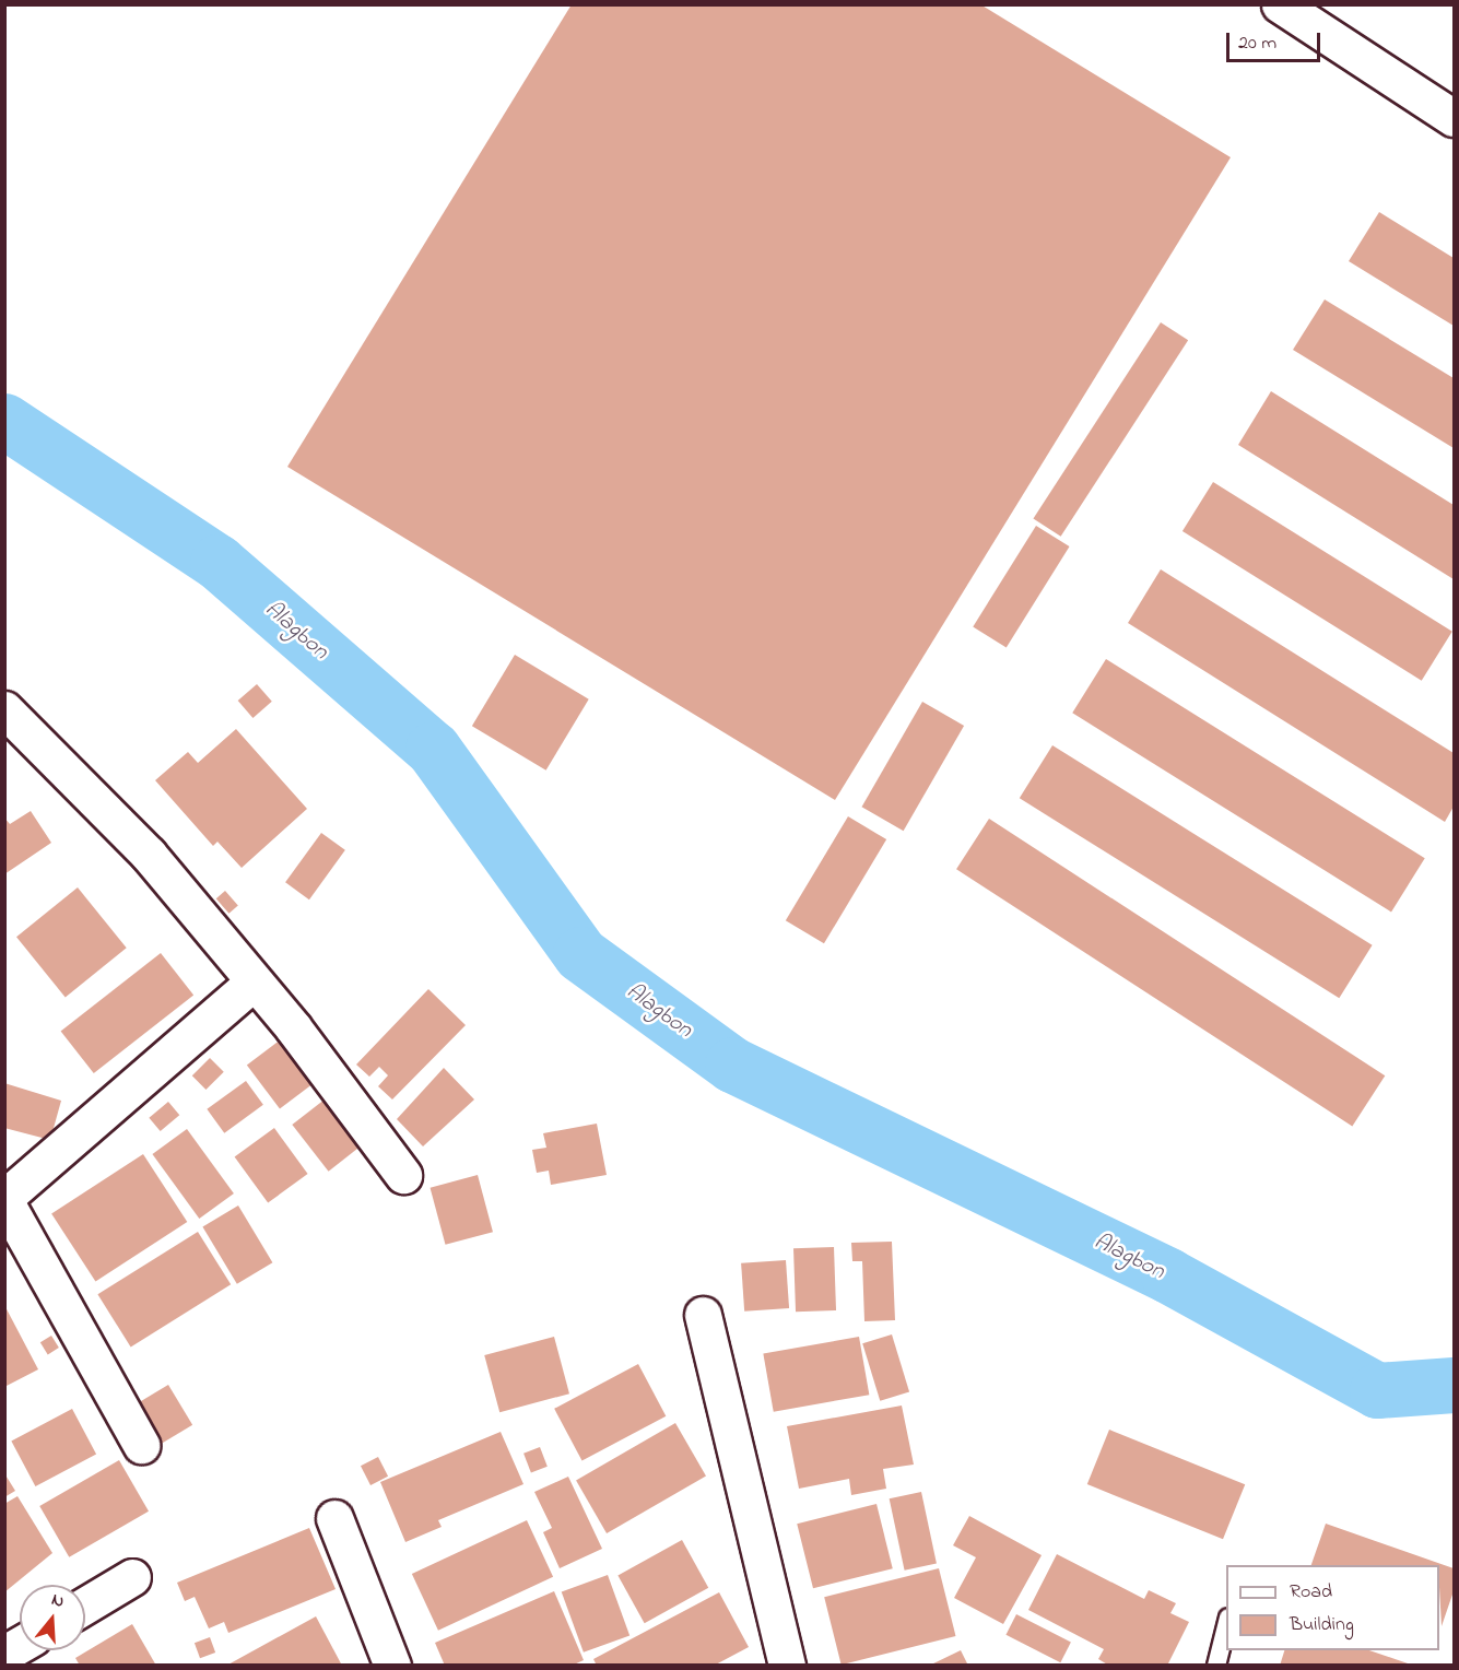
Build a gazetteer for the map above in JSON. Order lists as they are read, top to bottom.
{
  "water": ["Alagbon"],
  "legend": ["Road", "Building"],
  "scale_bar": "20 m",
  "north": "top"
}
